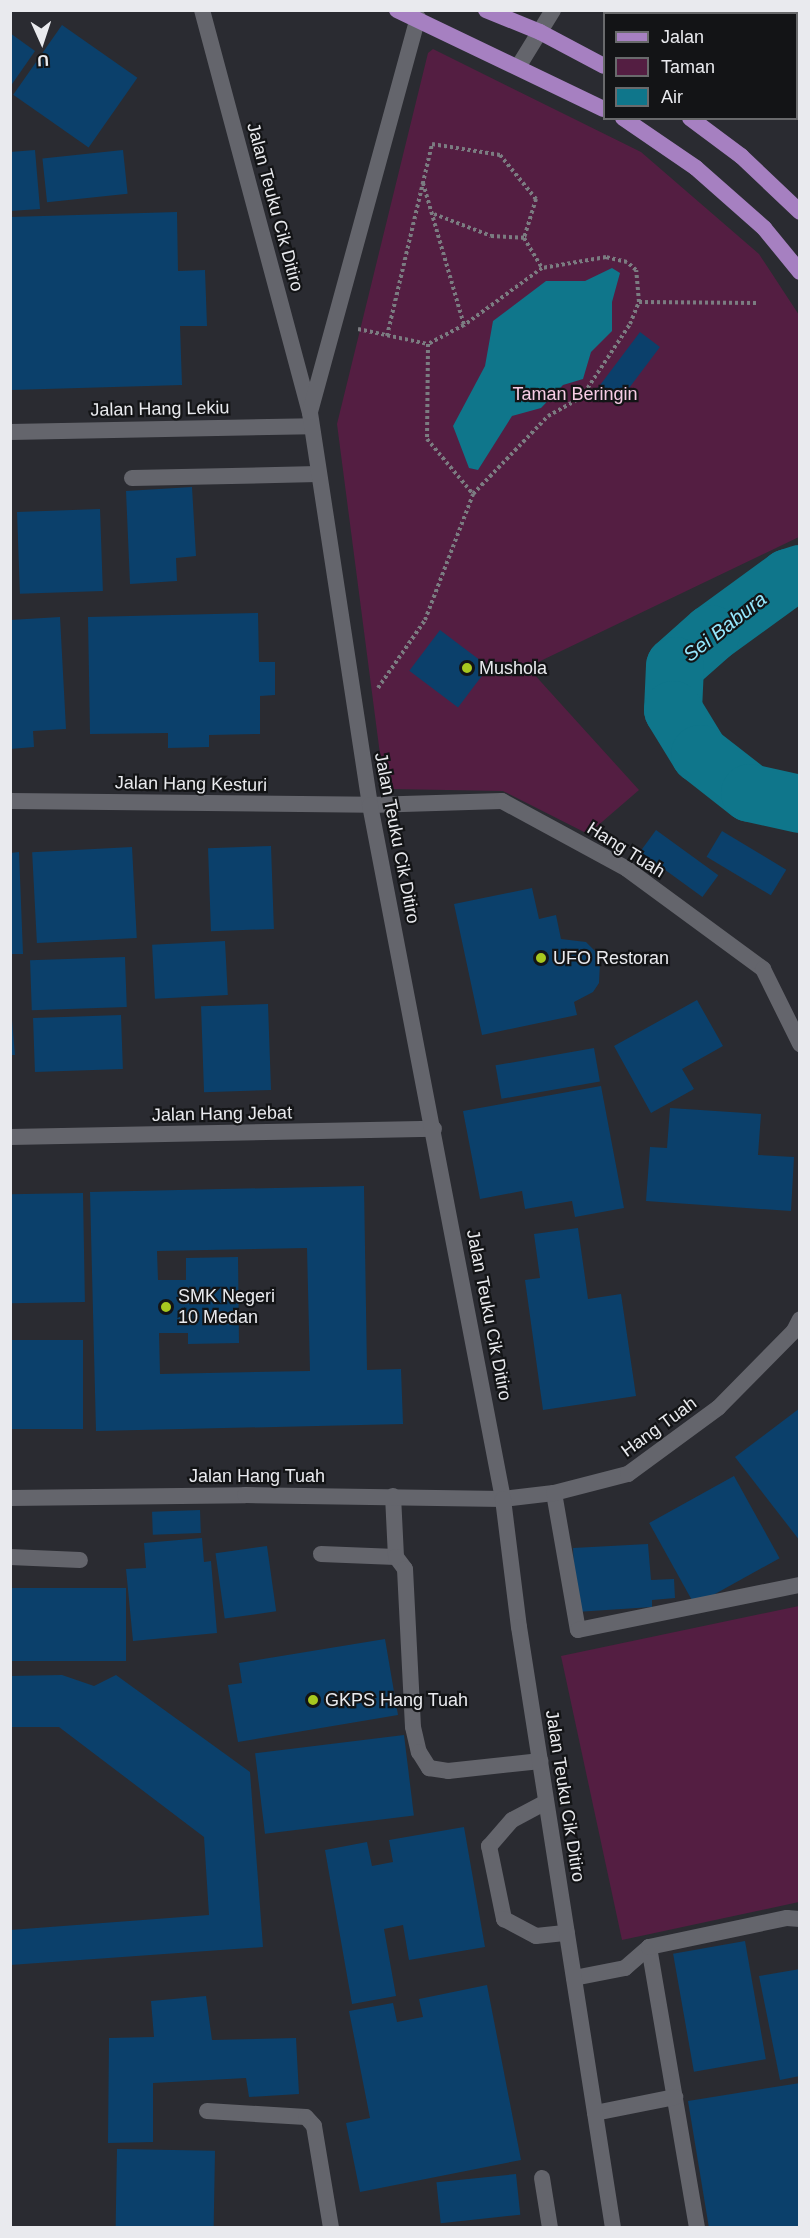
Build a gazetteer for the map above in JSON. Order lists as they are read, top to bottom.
{
  "streets": {
    "street": [
      "Jalan Teuku Cik Ditiro",
      "Jalan Hang Lekiu",
      "Jalan Hang Kesturi",
      "Hang Tuah",
      "Jalan Hang Jebat",
      "Jalan Hang Tuah"
    ]
  },
  "crossings": [
    ["Jalan Teuku Cik Ditiro", "Jalan Hang Lekiu"],
    ["Jalan Teuku Cik Ditiro", "Jalan Hang Kesturi"],
    ["Jalan Teuku Cik Ditiro", "Hang Tuah"],
    ["Jalan Teuku Cik Ditiro", "Jalan Hang Jebat"],
    ["Jalan Teuku Cik Ditiro", "Jalan Hang Tuah"],
    ["Jalan Hang Kesturi", "Hang Tuah"],
    ["Hang Tuah", "Jalan Hang Tuah"]
  ],
  "water": ["Sei Babura"],
  "parks": ["Taman Beringin"],
  "places": [
    "Mushola",
    "UFO Restoran",
    "SMK Negeri 10 Medan",
    "GKPS Hang Tuah"
  ],
  "legend": ["Jalan", "Taman", "Air"],
  "north": "bottom"
}
